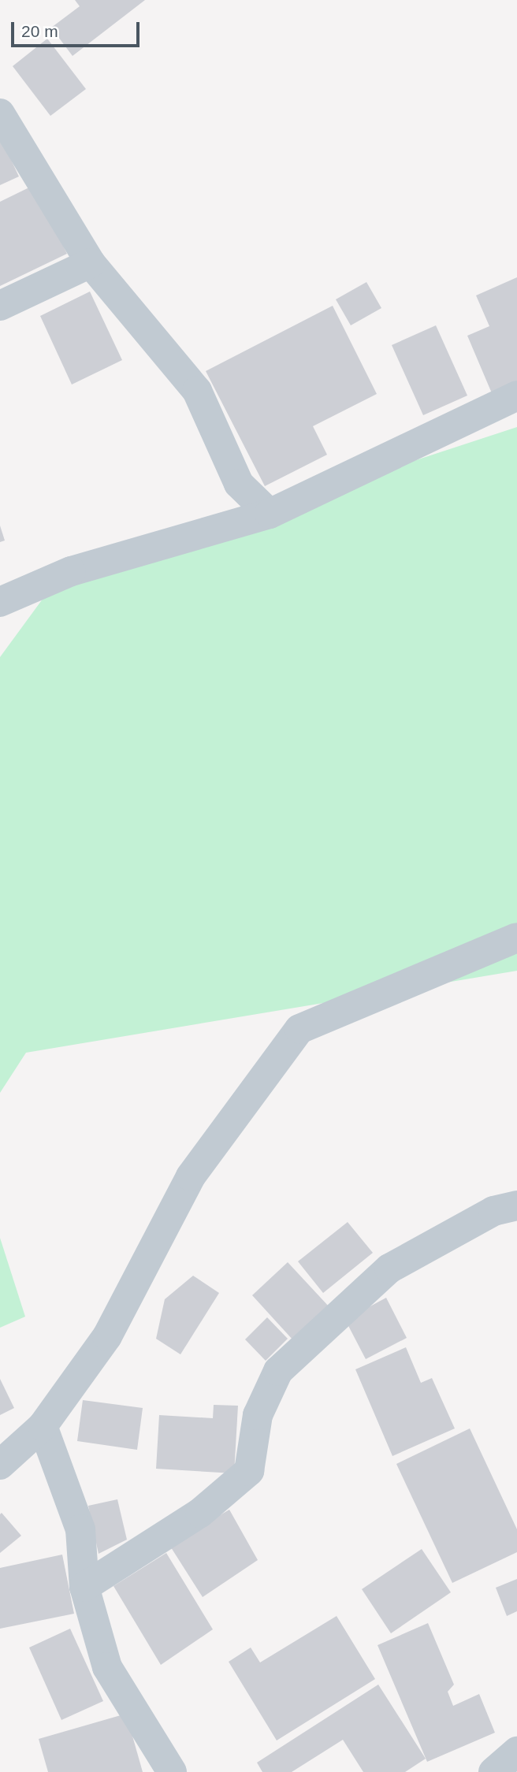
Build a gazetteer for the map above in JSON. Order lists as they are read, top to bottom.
{
  "scale_bar": "20 m"
}
